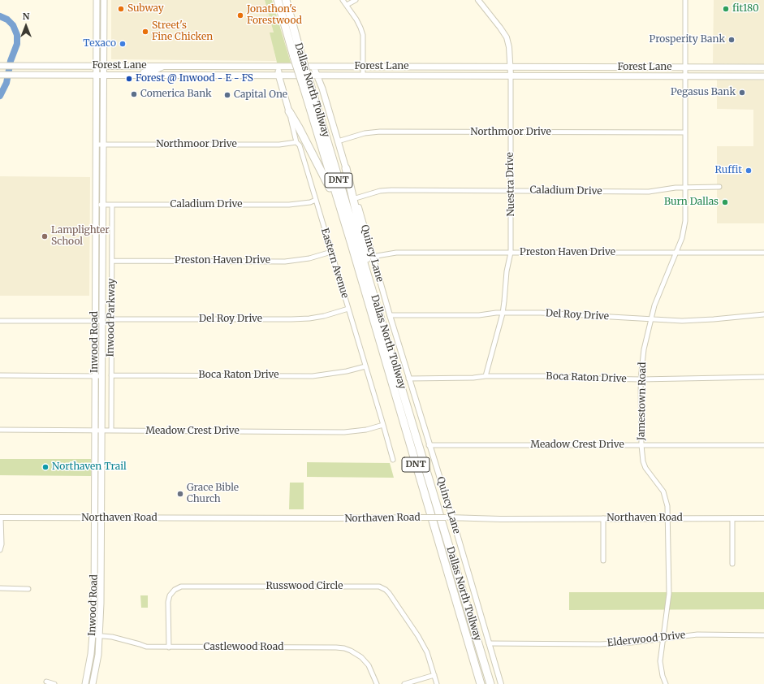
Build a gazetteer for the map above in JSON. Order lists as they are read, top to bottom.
{
  "streets": {
    "highway": ["Dallas North Tollway", "DNT"],
    "main road": [
      "Forest Lane",
      "Quincy Lane",
      "Eastern Avenue",
      "Inwood Road"
    ],
    "street": [
      "Northmoor Drive",
      "Nuestra Drive",
      "Caladium Drive",
      "Preston Haven Drive",
      "Del Roy Drive",
      "Inwood Parkway",
      "Boca Raton Drive",
      "Jamestown Road",
      "Meadow Crest Drive",
      "Northaven Road",
      "Russwood Circle",
      "Elderwood Drive",
      "Castlewood Road"
    ]
  },
  "crossings": [
    ["Forest Lane", "Nuestra Drive"],
    ["Forest Lane", "Quincy Lane"],
    ["Forest Lane", "Eastern Avenue"],
    ["Forest Lane", "Inwood Road"],
    ["Forest Lane", "Jamestown Road"],
    ["Northmoor Drive", "Nuestra Drive"],
    ["Northmoor Drive", "Quincy Lane"],
    ["Northmoor Drive", "Eastern Avenue"],
    ["Northmoor Drive", "Inwood Road"],
    ["Northmoor Drive", "Jamestown Road"],
    ["Nuestra Drive", "Caladium Drive"],
    ["Nuestra Drive", "Preston Haven Drive"],
    ["Nuestra Drive", "Del Roy Drive"],
    ["Nuestra Drive", "Boca Raton Drive"],
    ["Caladium Drive", "Quincy Lane"],
    ["Caladium Drive", "Eastern Avenue"],
    ["Caladium Drive", "Inwood Parkway"],
    ["Caladium Drive", "Inwood Road"],
    ["Caladium Drive", "Jamestown Road"],
    ["Preston Haven Drive", "Quincy Lane"],
    ["Preston Haven Drive", "Eastern Avenue"],
    ["Preston Haven Drive", "Inwood Parkway"],
    ["Preston Haven Drive", "Jamestown Road"],
    ["Quincy Lane", "Del Roy Drive"],
    ["Quincy Lane", "Boca Raton Drive"],
    ["Quincy Lane", "Meadow Crest Drive"],
    ["Quincy Lane", "Northaven Road"],
    ["Quincy Lane", "Elderwood Drive"],
    ["Eastern Avenue", "Del Roy Drive"],
    ["Eastern Avenue", "Boca Raton Drive"],
    ["Eastern Avenue", "Meadow Crest Drive"],
    ["Del Roy Drive", "Inwood Parkway"],
    ["Del Roy Drive", "Jamestown Road"],
    ["Inwood Parkway", "Boca Raton Drive"],
    ["Inwood Parkway", "Meadow Crest Drive"],
    ["Inwood Road", "Meadow Crest Drive"],
    ["Inwood Road", "Northaven Road"],
    ["Inwood Road", "Castlewood Road"],
    ["Boca Raton Drive", "Jamestown Road"],
    ["Jamestown Road", "Meadow Crest Drive"],
    ["Jamestown Road", "Northaven Road"],
    ["Jamestown Road", "Elderwood Drive"],
    ["Russwood Circle", "Castlewood Road"]
  ],
  "places": [
    "Subway",
    "fit180",
    "Jonathon's Forestwood",
    "Street's Fine Chicken",
    "Prosperity Bank",
    "Texaco",
    "Forest @ Inwood - E - FS",
    "Pegasus Bank",
    "Comerica Bank",
    "Capital One",
    "Ruffit",
    "Burn Dallas",
    "Lamplighter School",
    "Northaven Trail",
    "Grace Bible Church"
  ],
  "north": "top"
}
